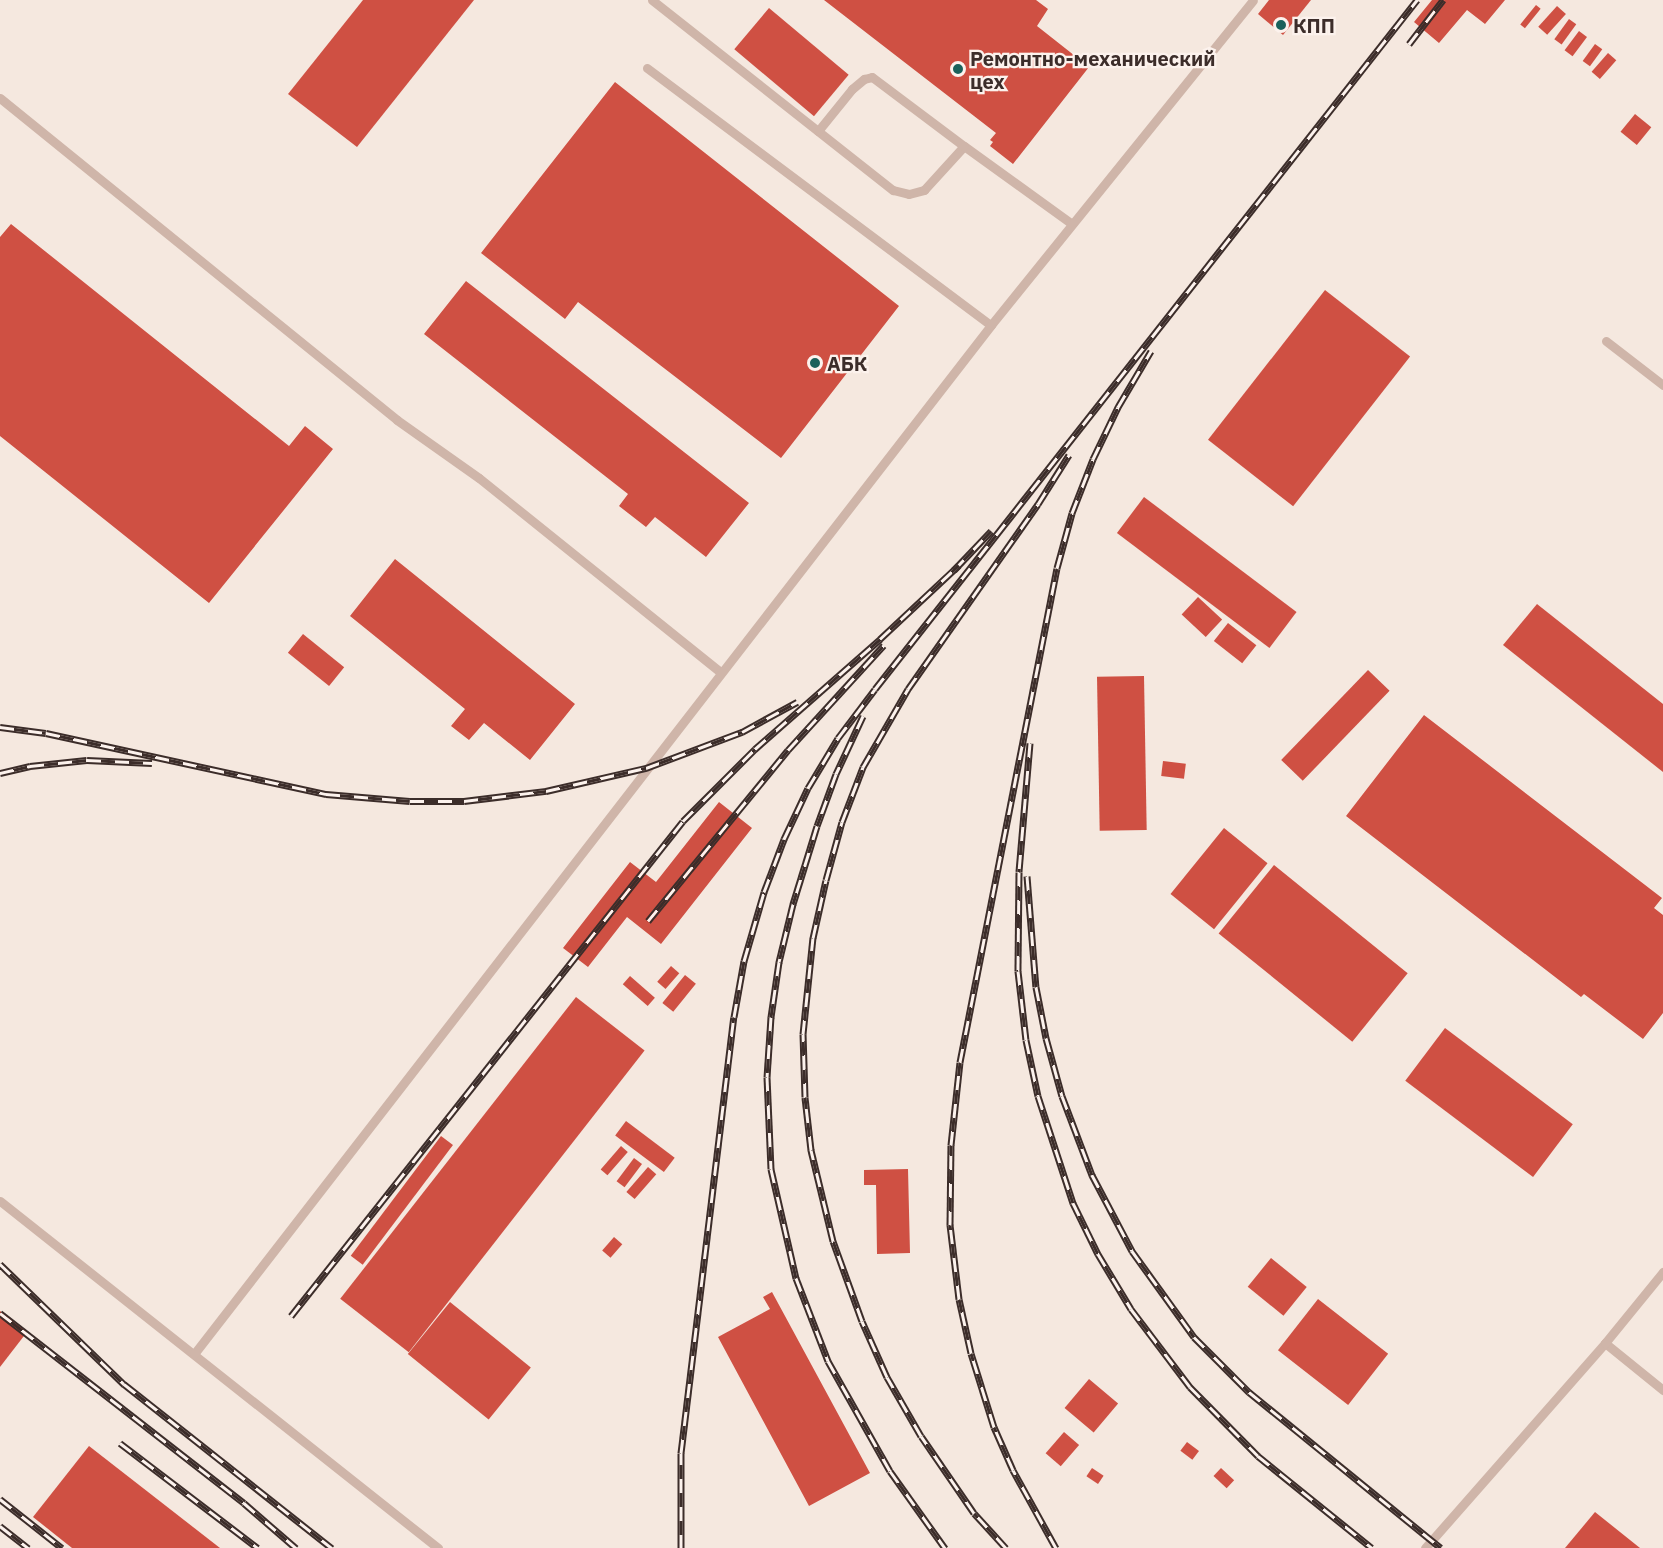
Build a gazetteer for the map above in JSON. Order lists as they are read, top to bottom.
{
  "places": ["КПП", "Ремонтно-механический цех", "АБК"]
}
